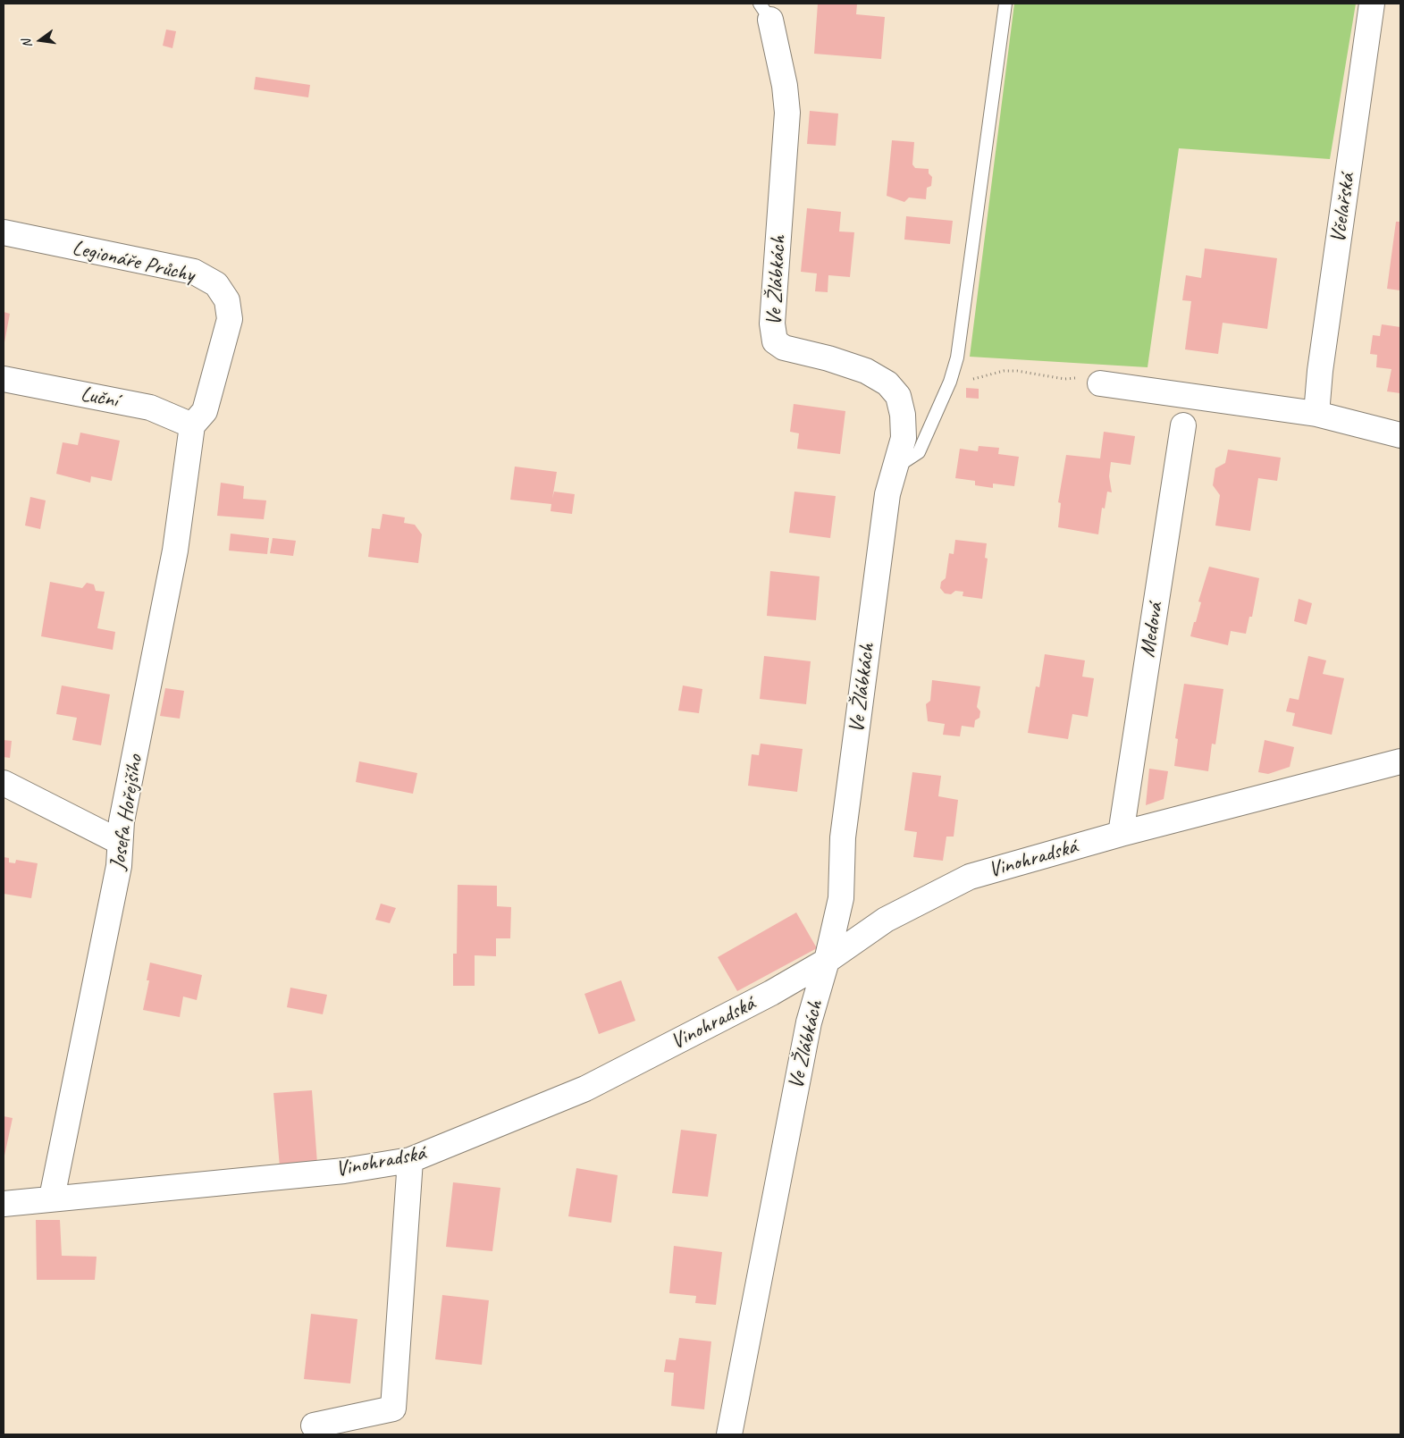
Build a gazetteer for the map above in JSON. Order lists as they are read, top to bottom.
{
  "streets": {
    "street": [
      "Včelařská",
      "Legionáře Průchy",
      "Ve Žlábkách",
      "Luční",
      "Medová",
      "Josefa Hořejšího",
      "Vinohradská"
    ]
  },
  "crossings": [
    ["Legionáře Průchy", "Luční"],
    ["Legionáře Průchy", "Josefa Hořejšího"],
    ["Ve Žlábkách", "Vinohradská"],
    ["Luční", "Josefa Hořejšího"],
    ["Medová", "Vinohradská"],
    ["Josefa Hořejšího", "Vinohradská"]
  ],
  "north": "left"
}
